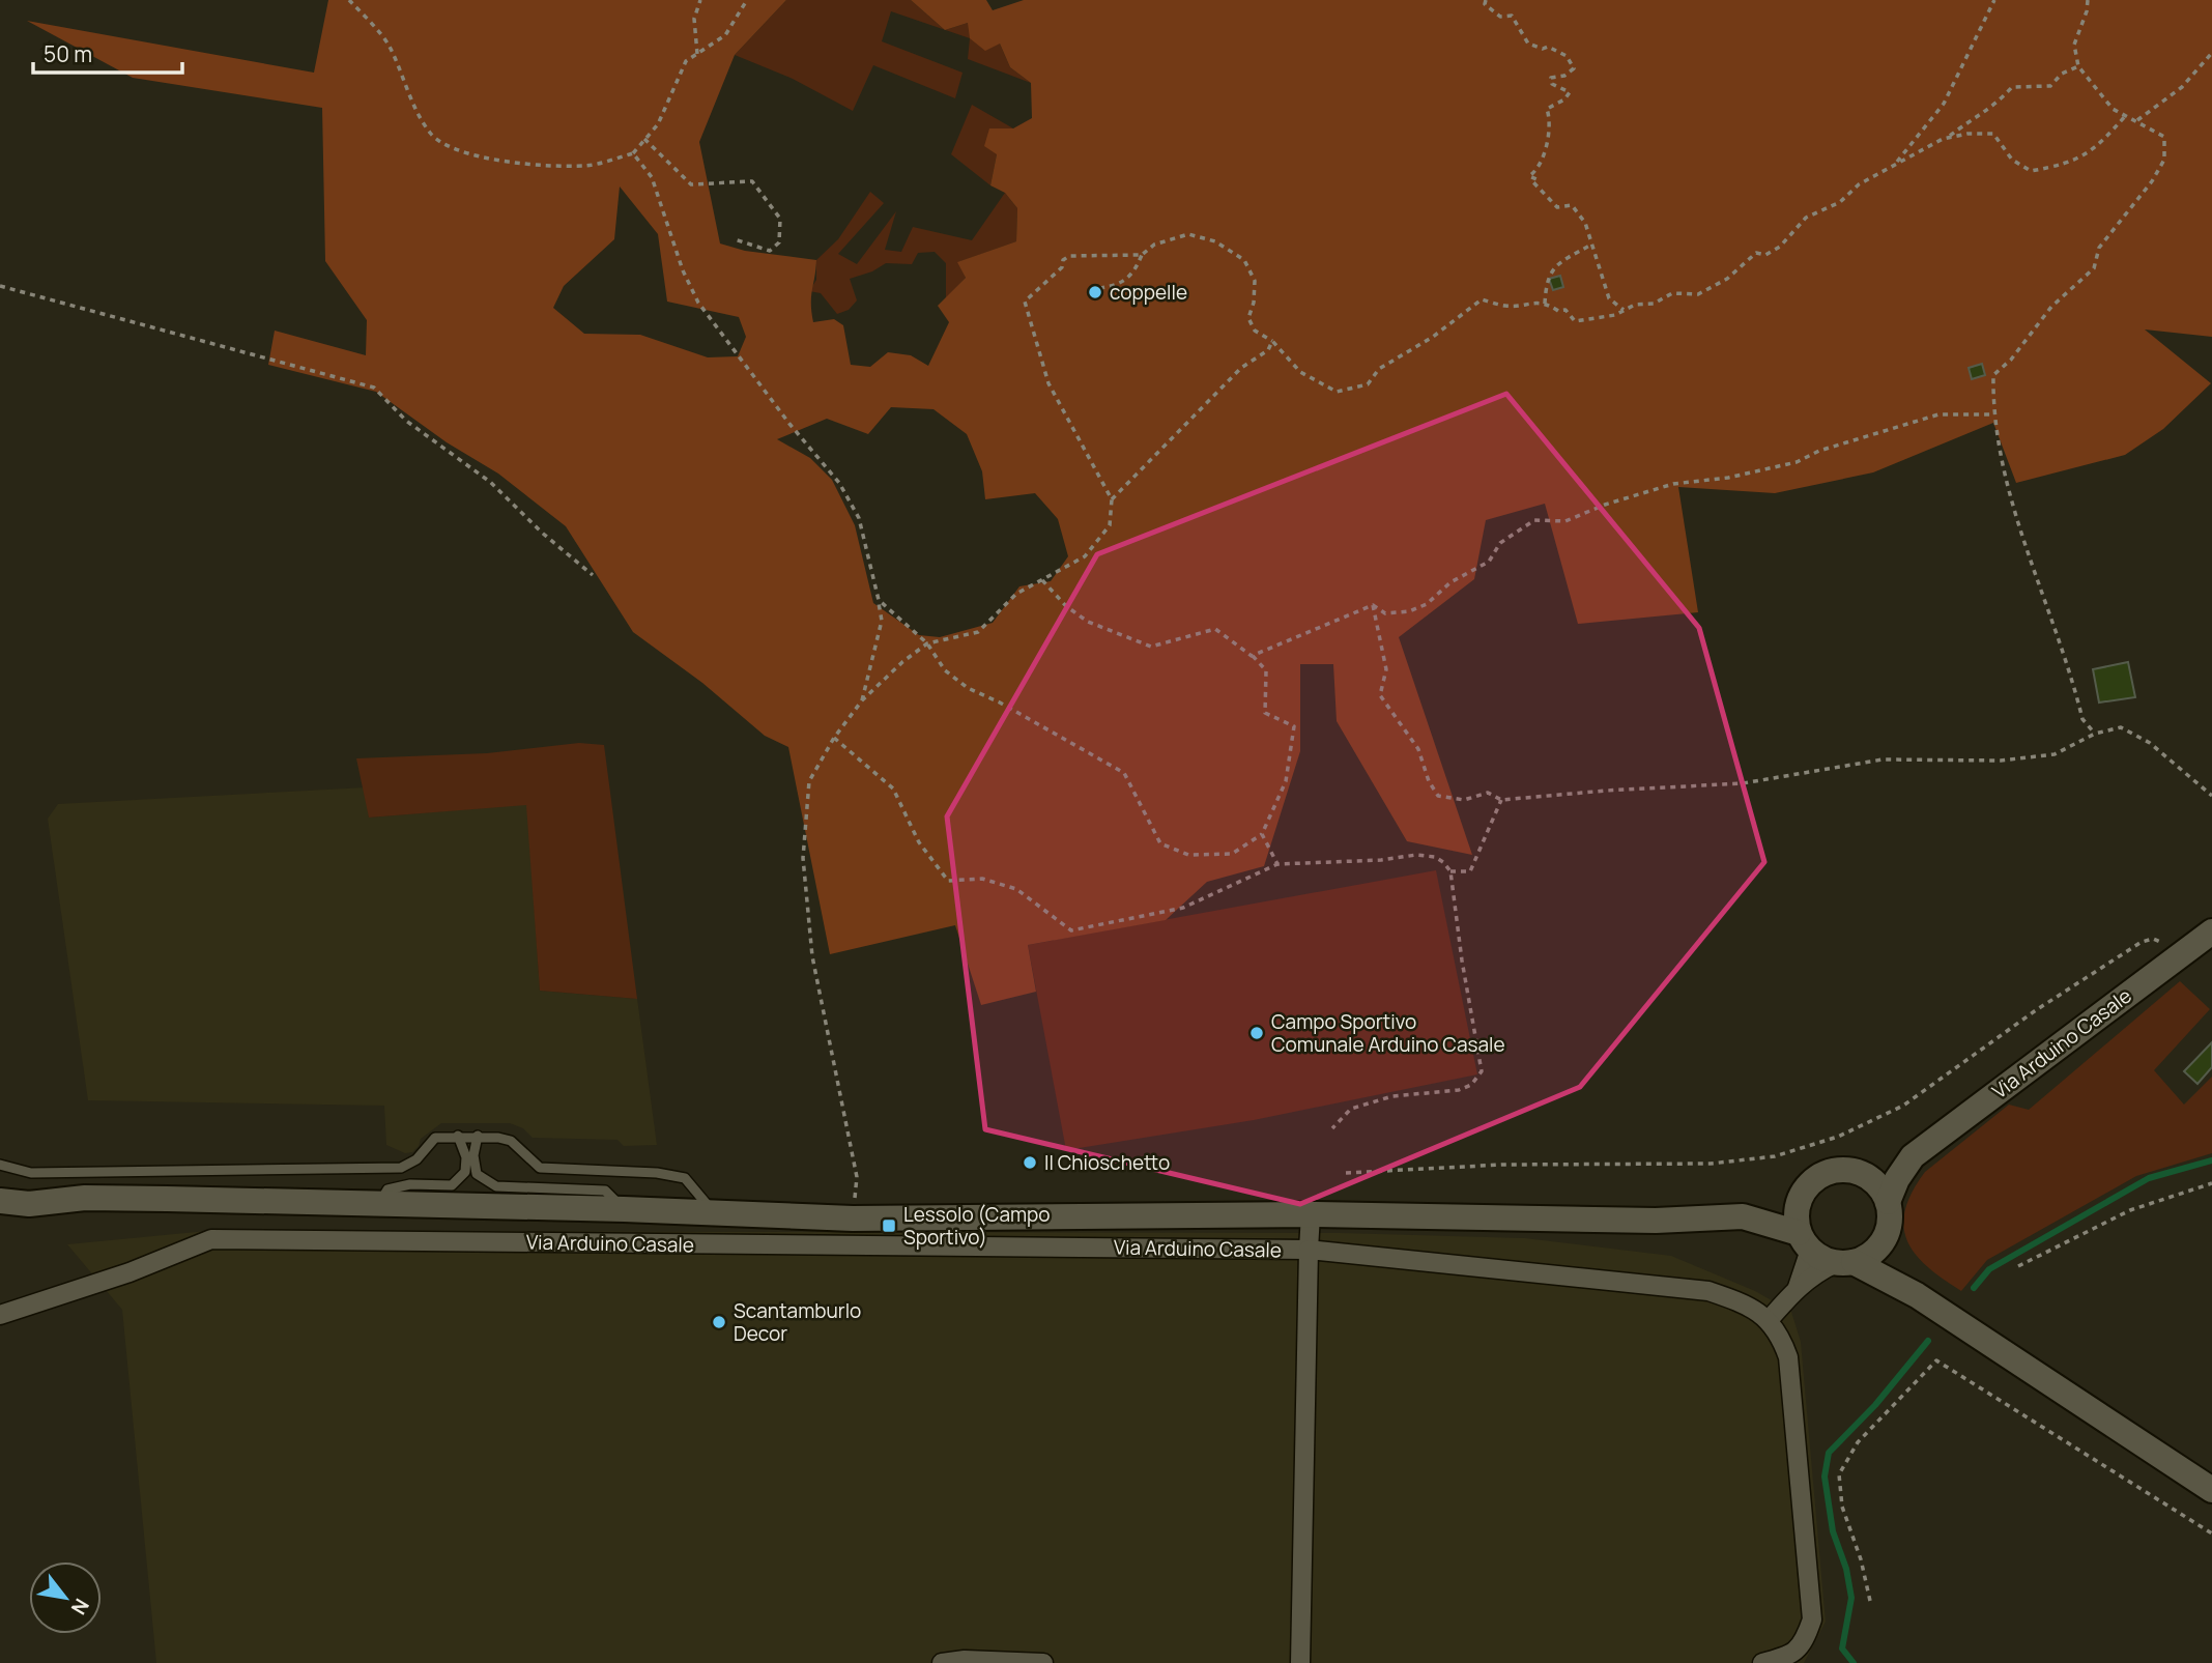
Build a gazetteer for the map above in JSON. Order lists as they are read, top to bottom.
{
  "streets": {
    "main road": ["Via Arduino Casale"]
  },
  "places": {
    "other": [
      "coppelle",
      "Campo Sportivo Comunale Arduino Casale",
      "Il Chioschetto",
      "Scantamburlo Decor"
    ],
    "transit": ["Lessolo (Campo Sportivo)"]
  },
  "scale_bar": "50 m",
  "north": "bottom right"
}
